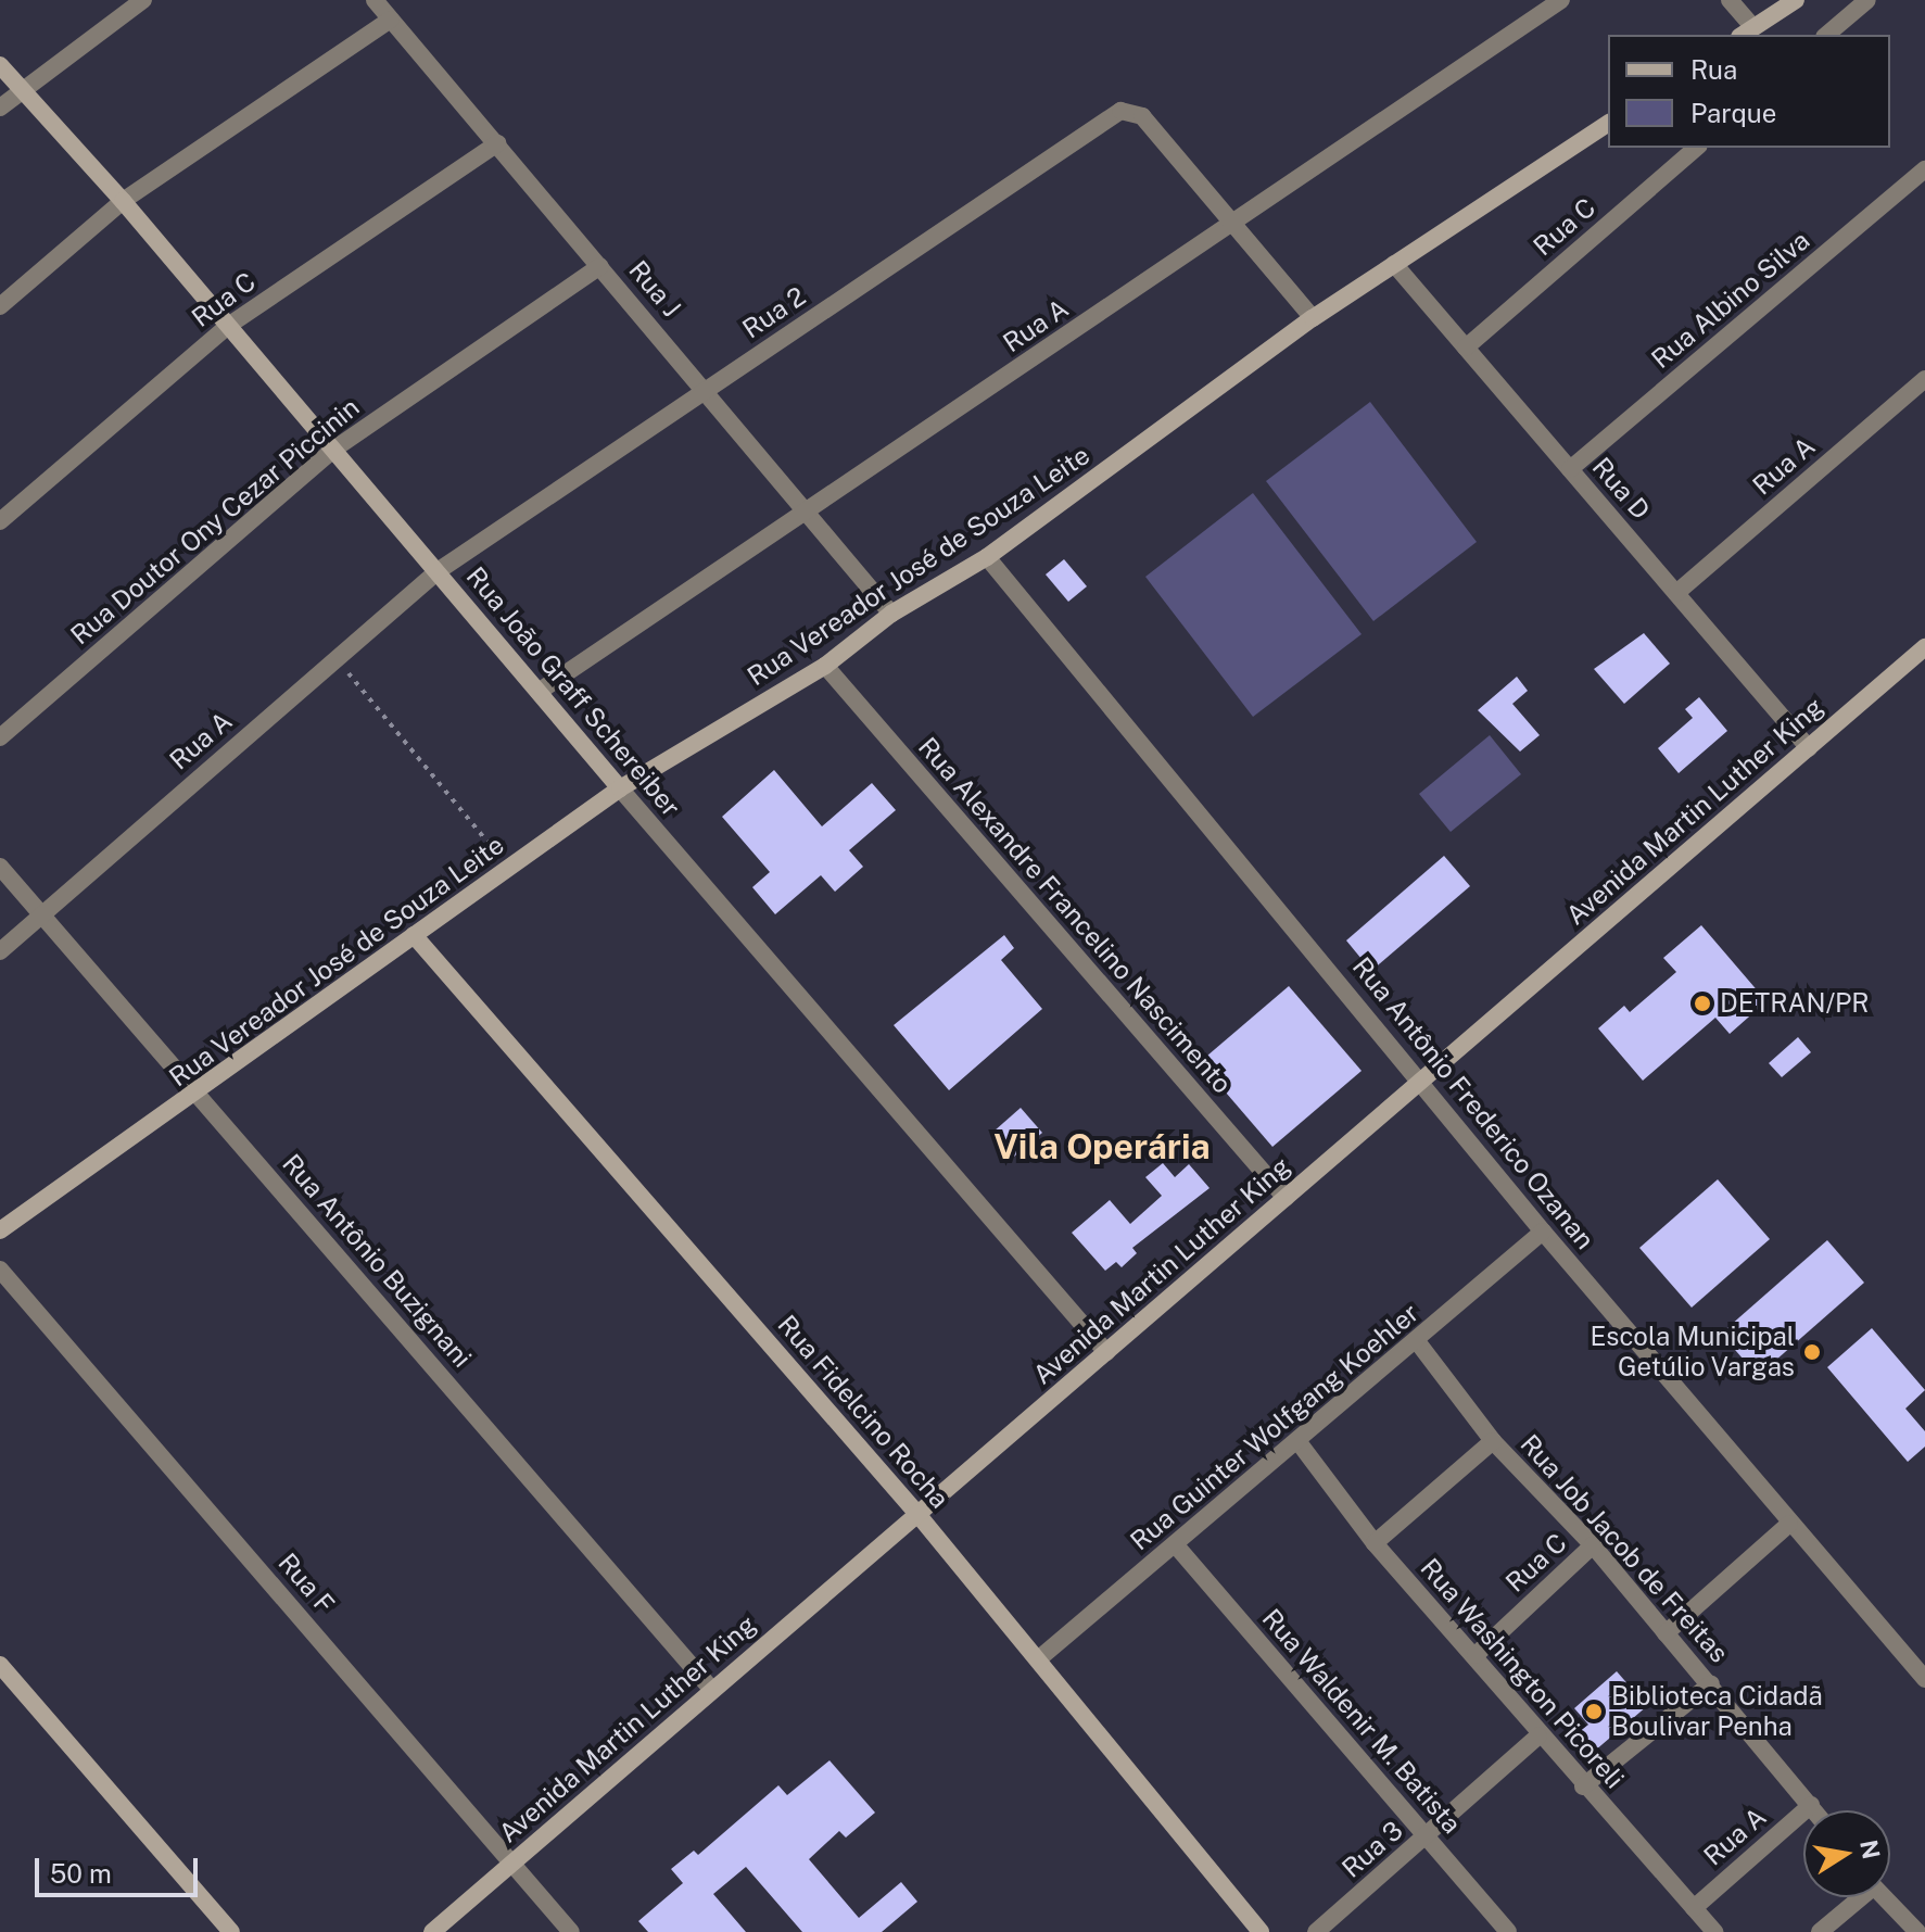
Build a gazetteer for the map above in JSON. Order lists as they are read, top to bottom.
{
  "streets": {
    "street": [
      "Rua C",
      "Rua J",
      "Rua Albino Silva",
      "Rua 2",
      "Rua A",
      "Rua D",
      "Rua Doutor Ony Cezar Piccinin",
      "Rua Vereador José de Souza Leite",
      "Rua João Graff Schereiber",
      "Avenida Martin Luther King",
      "Rua Alexandre Francelino Nascimento",
      "Rua Antônio Frederico Ozanan",
      "Rua Antônio Buzignani",
      "Rua Fidelcino Rocha",
      "Rua Guinter Wolfgang Koehler",
      "Rua Job Jacob de Freitas",
      "Rua F",
      "Rua Washington Picoreli",
      "Rua Waldenir M. Batista",
      "Rua 3"
    ]
  },
  "crossings": [
    ["Rua C", "Rua J"],
    ["Rua C", "Rua D"],
    ["Rua C", "Rua João Graff Schereiber"],
    ["Rua C", "Rua Job Jacob de Freitas"],
    ["Rua C", "Rua Washington Picoreli"],
    ["Rua J", "Rua 2"],
    ["Rua J", "Rua A"],
    ["Rua J", "Rua Doutor Ony Cezar Piccinin"],
    ["Rua J", "Rua Vereador José de Souza Leite"],
    ["Rua Albino Silva", "Rua D"],
    ["Rua 2", "Rua A"],
    ["Rua 2", "Rua João Graff Schereiber"],
    ["Rua A", "Rua D"],
    ["Rua A", "Rua João Graff Schereiber"],
    ["Rua A", "Rua Antônio Buzignani"],
    ["Rua A", "Rua Job Jacob de Freitas"],
    ["Rua A", "Rua Washington Picoreli"],
    ["Rua D", "Rua Vereador José de Souza Leite"],
    ["Rua D", "Avenida Martin Luther King"],
    ["Rua Doutor Ony Cezar Piccinin", "Rua João Graff Schereiber"],
    ["Rua Vereador José de Souza Leite", "Rua João Graff Schereiber"],
    ["Rua Vereador José de Souza Leite", "Rua Alexandre Francelino Nascimento"],
    ["Rua Vereador José de Souza Leite", "Rua Antônio Frederico Ozanan"],
    ["Rua Vereador José de Souza Leite", "Rua Antônio Buzignani"],
    ["Rua Vereador José de Souza Leite", "Rua Fidelcino Rocha"],
    ["Rua João Graff Schereiber", "Avenida Martin Luther King"],
    ["Avenida Martin Luther King", "Rua Alexandre Francelino Nascimento"],
    ["Avenida Martin Luther King", "Rua Antônio Frederico Ozanan"],
    ["Avenida Martin Luther King", "Rua Antônio Buzignani"],
    ["Avenida Martin Luther King", "Rua Fidelcino Rocha"],
    ["Avenida Martin Luther King", "Rua F"],
    ["Rua Antônio Frederico Ozanan", "Rua Guinter Wolfgang Koehler"],
    ["Rua Fidelcino Rocha", "Rua Guinter Wolfgang Koehler"],
    ["Rua Guinter Wolfgang Koehler", "Rua Job Jacob de Freitas"],
    ["Rua Guinter Wolfgang Koehler", "Rua Washington Picoreli"],
    ["Rua Guinter Wolfgang Koehler", "Rua Waldenir M. Batista"],
    ["Rua Washington Picoreli", "Rua 3"],
    ["Rua Waldenir M. Batista", "Rua 3"]
  ],
  "districts": ["Vila Operária"],
  "places": ["DETRAN/PR", "Escola Municipal Getúlio Vargas", "Biblioteca Cidadã Boulivar Penha"],
  "legend": ["Rua", "Parque"],
  "scale_bar": "50 m",
  "north": "right"
}
